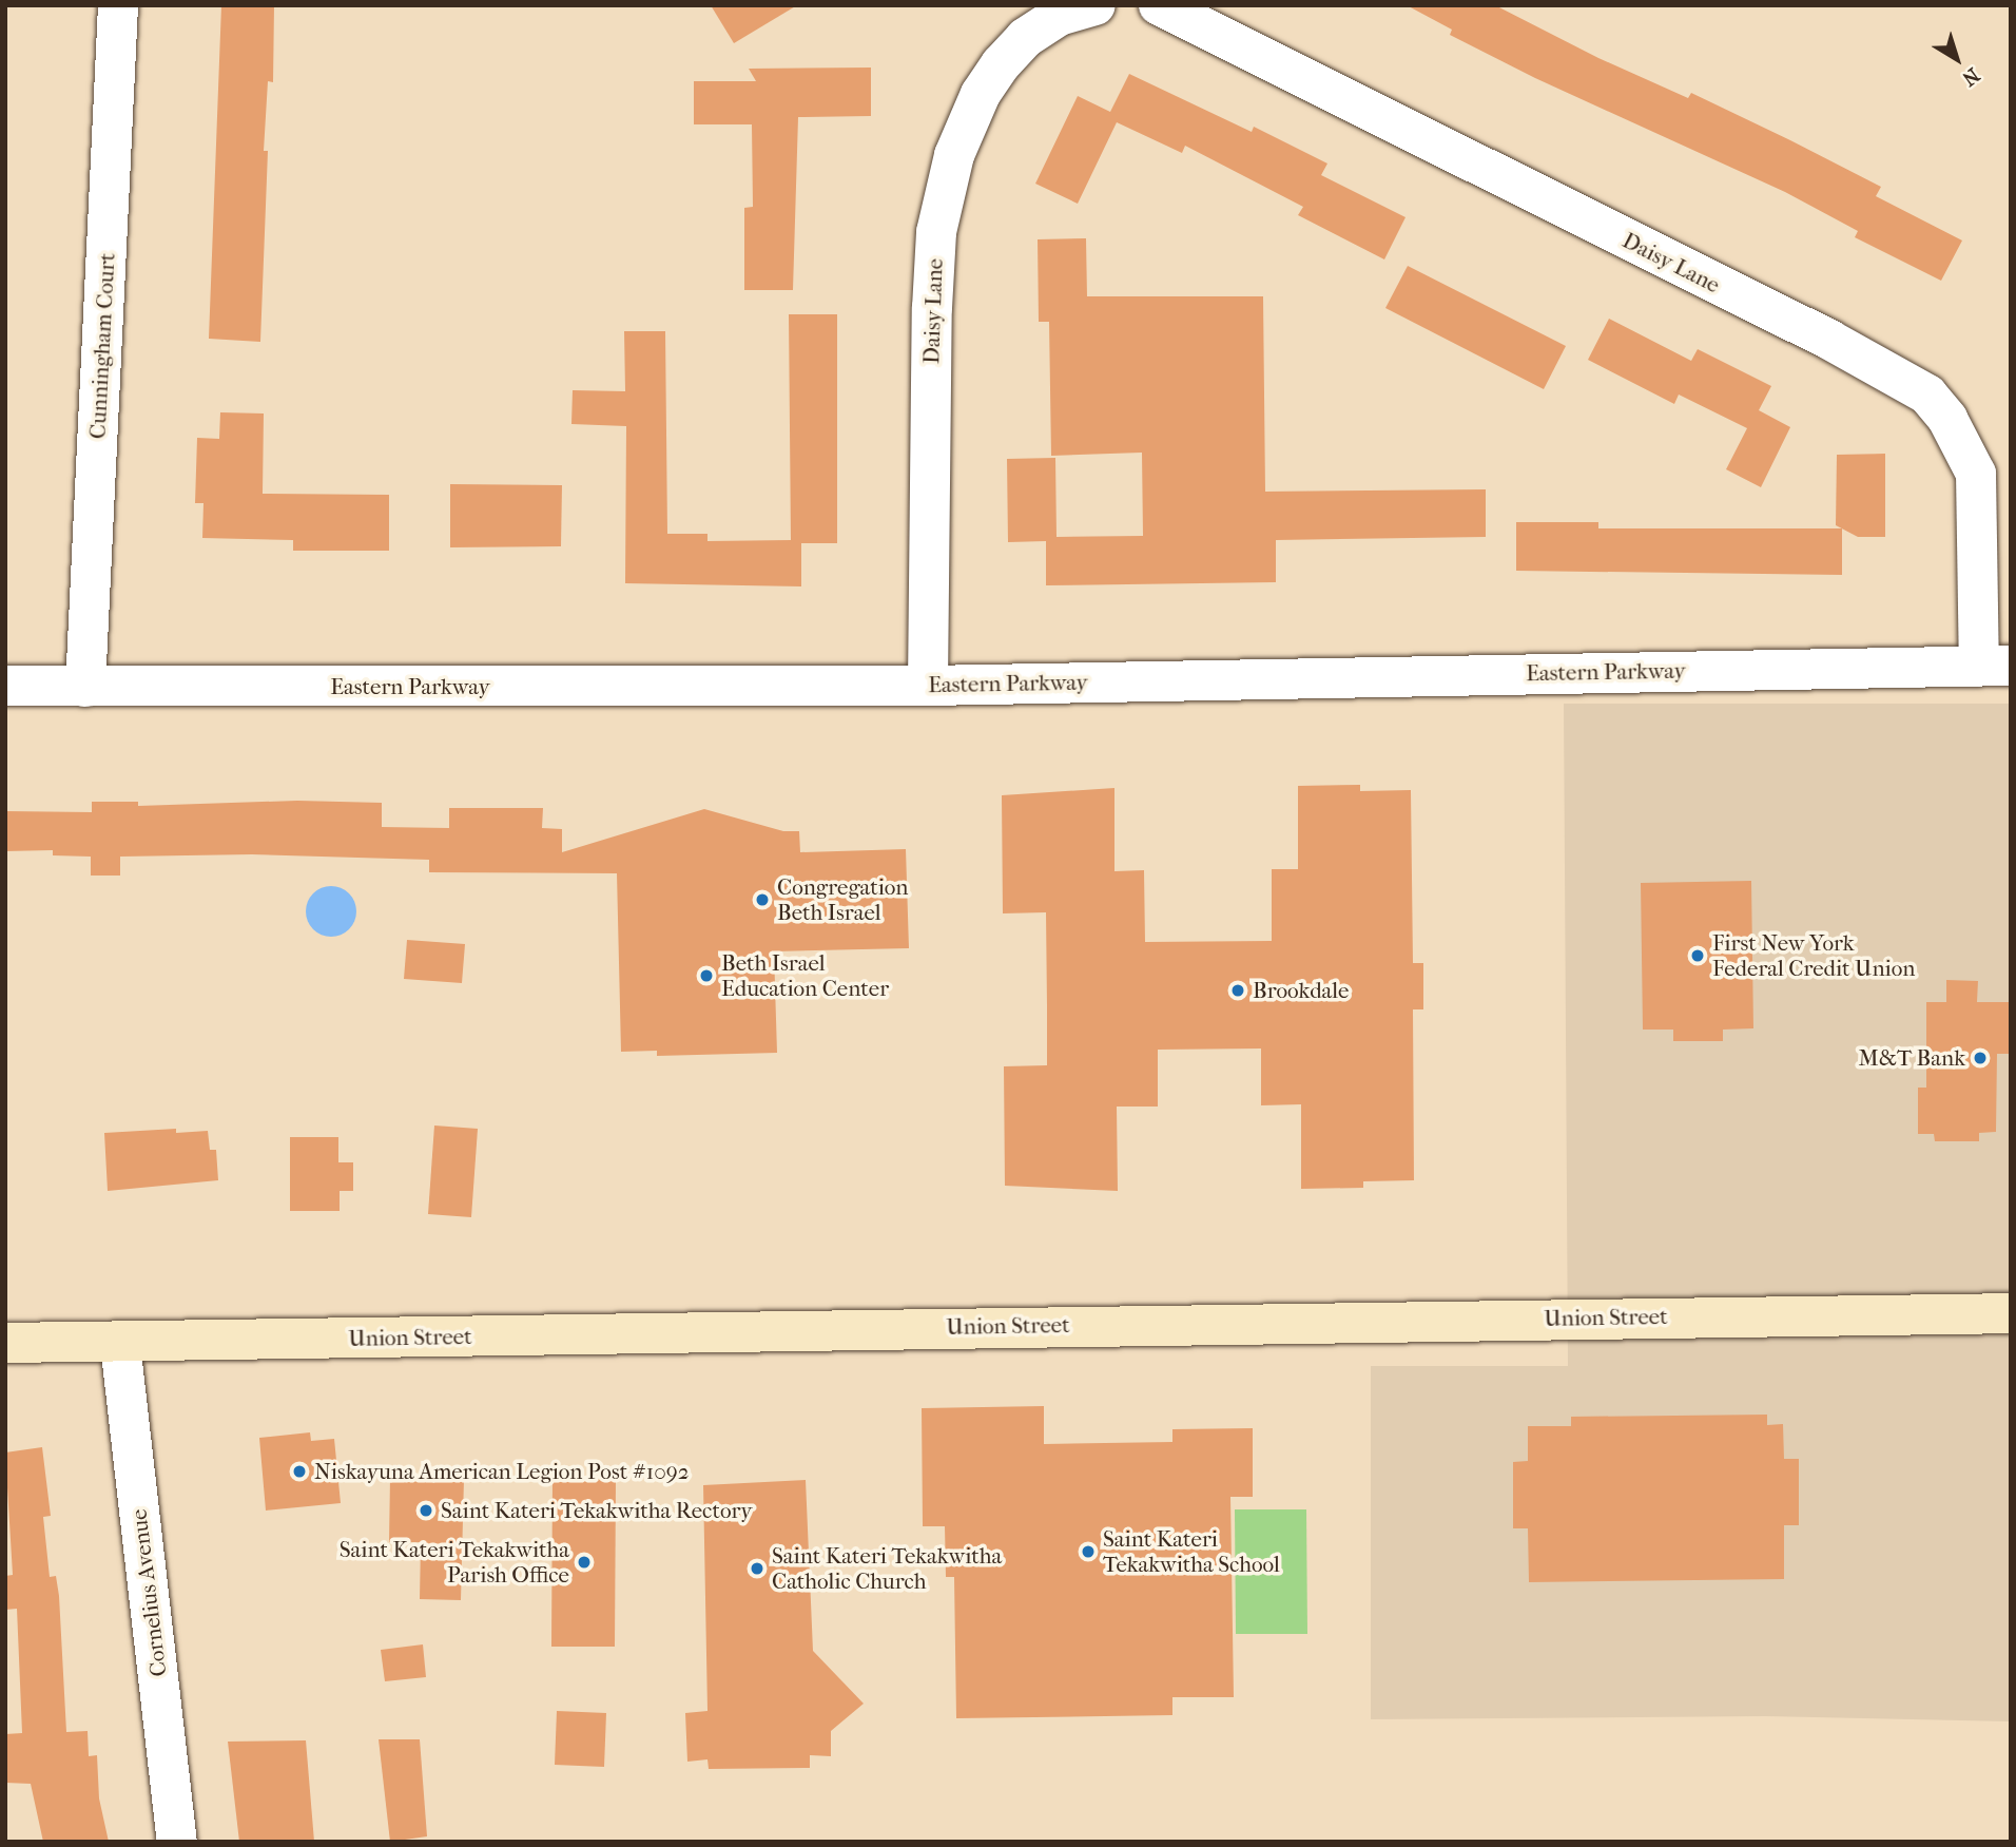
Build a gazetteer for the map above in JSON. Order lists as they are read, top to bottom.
{
  "streets": {
    "main road": ["Union Street"],
    "street": [
      "Daisy Lane",
      "Cunningham Court",
      "Eastern Parkway",
      "Cornelius Avenue"
    ]
  },
  "crossings": [
    ["Daisy Lane", "Eastern Parkway"],
    ["Cunningham Court", "Eastern Parkway"],
    ["Union Street", "Cornelius Avenue"]
  ],
  "places": [
    "Congregation Beth Israel",
    "First New York Federal Credit Union",
    "Beth Israel Education Center",
    "Brookdale",
    "M&T Bank",
    "Niskayuna American Legion Post #1092",
    "Saint Kateri Tekakwitha Rectory",
    "Saint Kateri Tekakwitha School",
    "Saint Kateri Tekakwitha Parish Office",
    "Saint Kateri Tekakwitha Catholic Church"
  ],
  "north": "bottom right"
}
